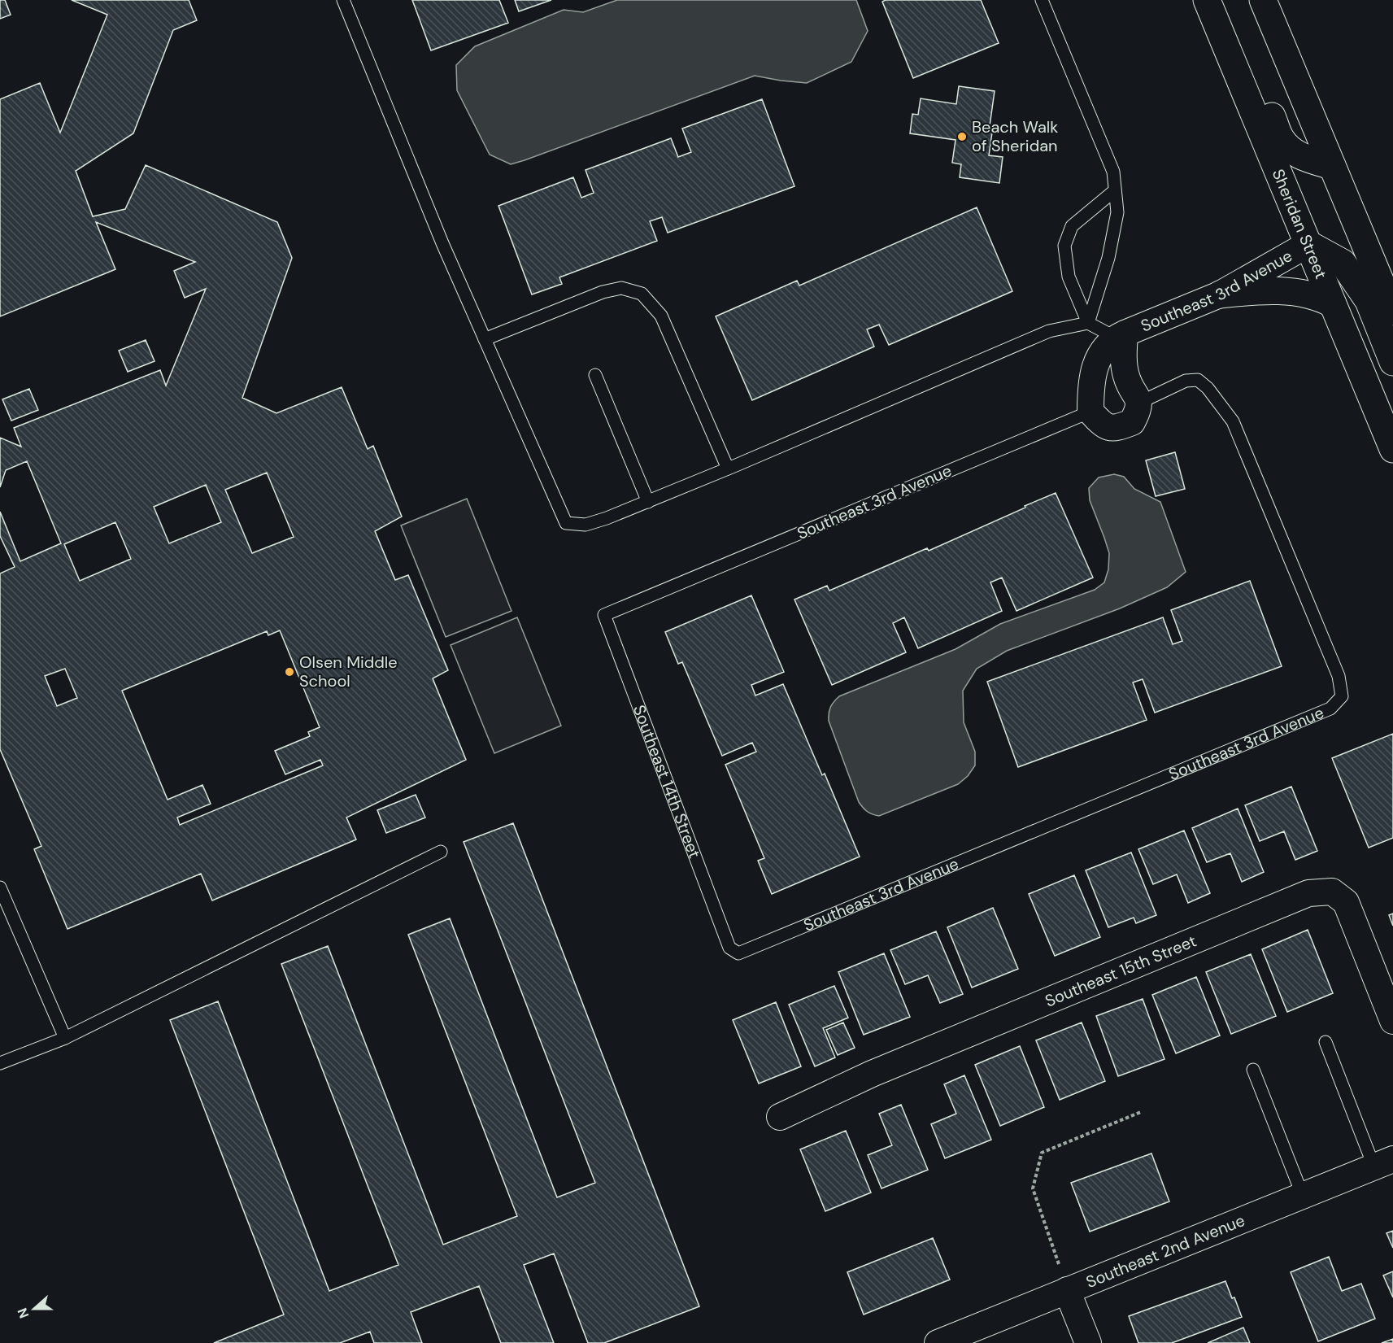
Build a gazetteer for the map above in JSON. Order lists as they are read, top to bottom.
{
  "streets": {
    "main road": ["Sheridan Street"],
    "street": ["Southeast 3rd Avenue", "Southeast 15th Street", "Southeast 2nd Avenue"],
    "lane": ["Southeast 14th Street"]
  },
  "crossings": [
    ["Sheridan Street", "Southeast 3rd Avenue"],
    ["Southeast 3rd Avenue", "Southeast 14th Street"]
  ],
  "places": ["Beach Walk of Sheridan", "Olsen Middle School"],
  "north": "left"
}
